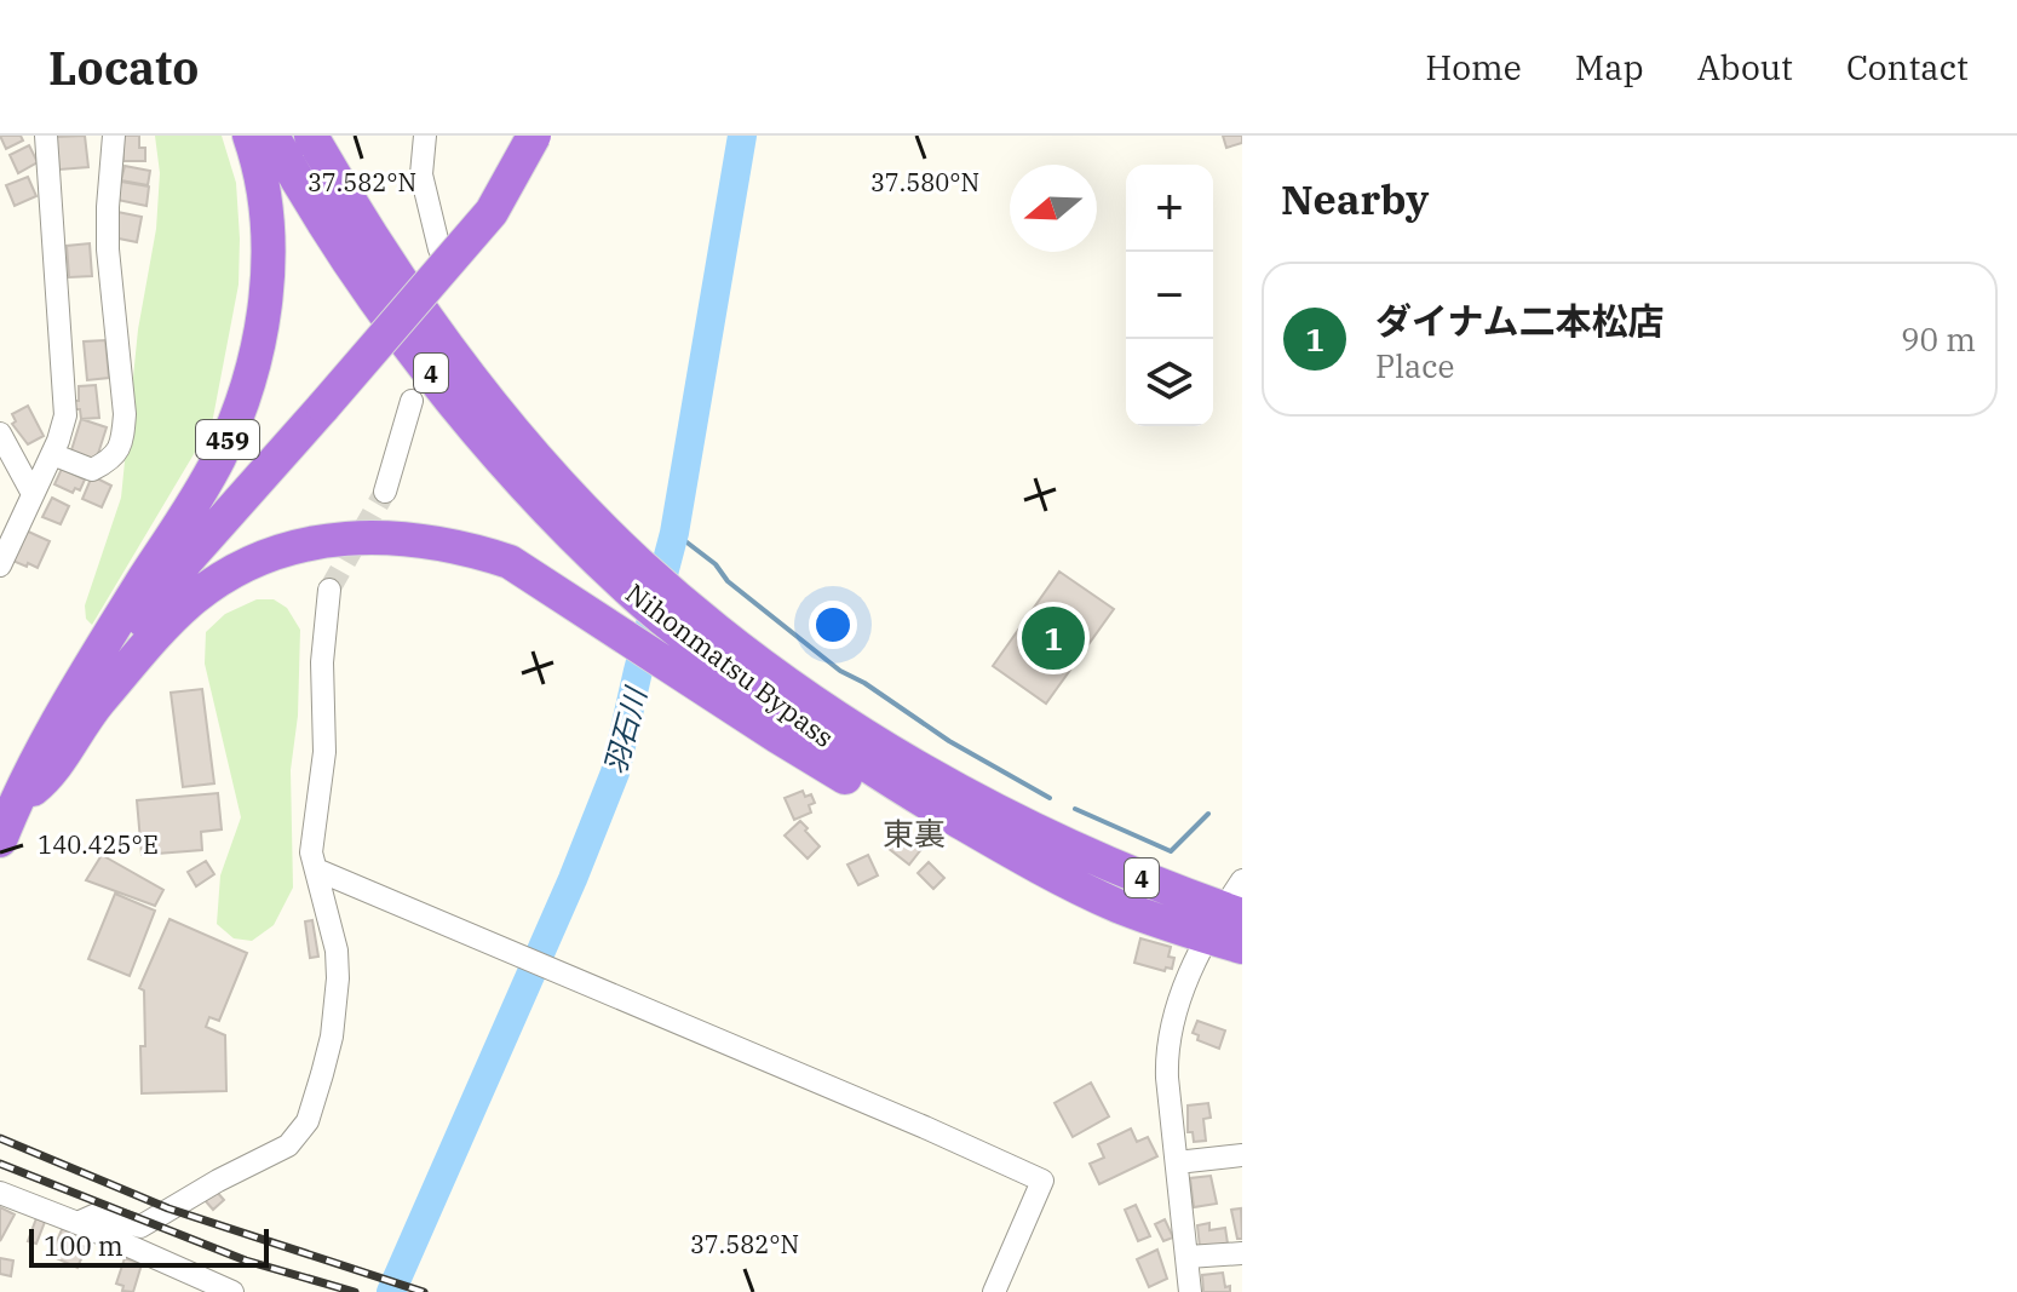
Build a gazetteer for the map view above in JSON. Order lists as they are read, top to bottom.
{
  "streets": {
    "highway": ["4", "459", "Nihonmatsu Bypass"]
  },
  "districts": ["東裏"],
  "water": ["羽石川"],
  "scale_bar": "100 m",
  "north": "left",
  "page": {
    "header": "Locato",
    "nav": [
      "Home",
      "Map",
      "About",
      "Contact"
    ],
    "heading": "Nearby",
    "map_buttons": ["+", "−"],
    "list": [
      {
        "mark": "1",
        "name": "ダイナム二本松店",
        "note": "Place",
        "value": "90 m"
      }
    ],
    "pins": "1",
    "scale": "100 m"
  },
  "coordinates": ["37.582°N", "37.580°N", "140.425°E"]
}
